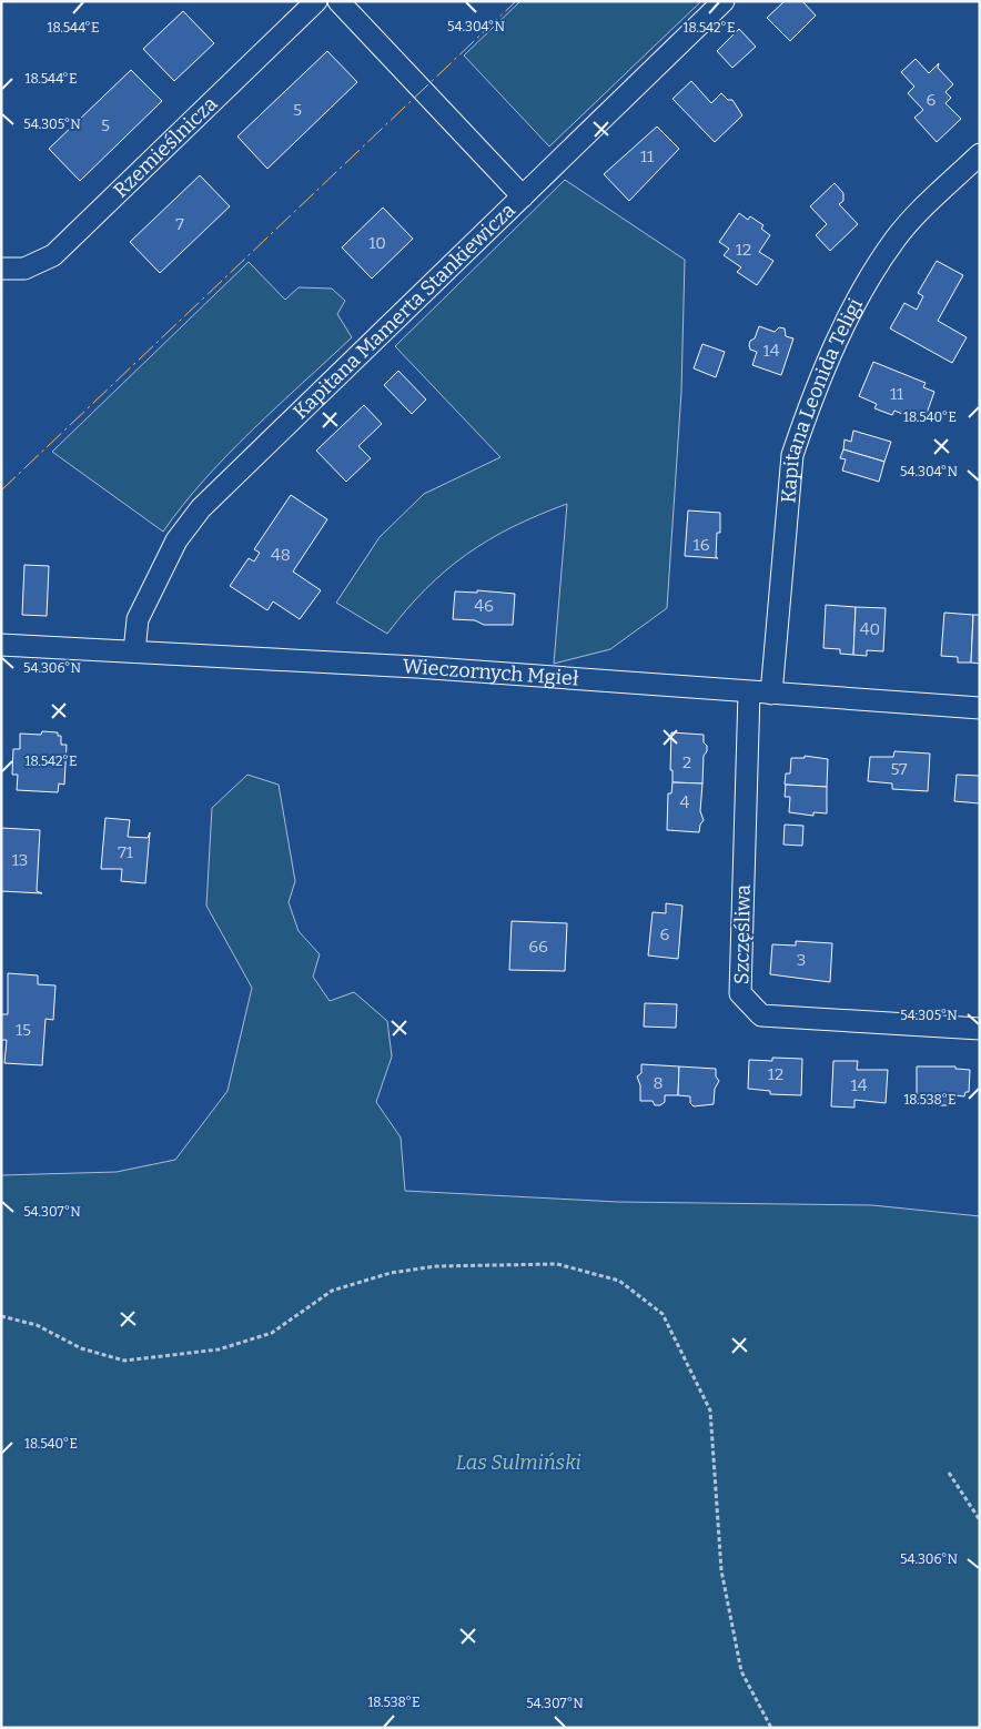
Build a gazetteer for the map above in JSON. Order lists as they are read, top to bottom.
{
  "streets": {
    "street": [
      "Rzemieślnicza",
      "Kapitana Mamerta Stankiewicza",
      "Kapitana Leonida Teligi",
      "Wieczornych Mgieł",
      "Szczęśliwa"
    ]
  },
  "crossings": [
    ["Kapitana Mamerta Stankiewicza", "Wieczornych Mgieł"],
    ["Kapitana Leonida Teligi", "Wieczornych Mgieł"],
    ["Wieczornych Mgieł", "Szczęśliwa"]
  ],
  "parks": ["Las Sulmiński"],
  "house_numbers": [
    "6",
    "5",
    "5",
    "11",
    "7",
    "10",
    "12",
    "14",
    "11",
    "16",
    "48",
    "46",
    "40",
    "2",
    "57",
    "4",
    "71",
    "13",
    "6",
    "66",
    "3",
    "15",
    "12",
    "8",
    "14"
  ],
  "coordinates": [
    "54.304°N",
    "18.544°E",
    "18.542°E",
    "54.305°N",
    "18.540°E",
    "54.306°N",
    "18.538°E",
    "54.307°N"
  ]
}
